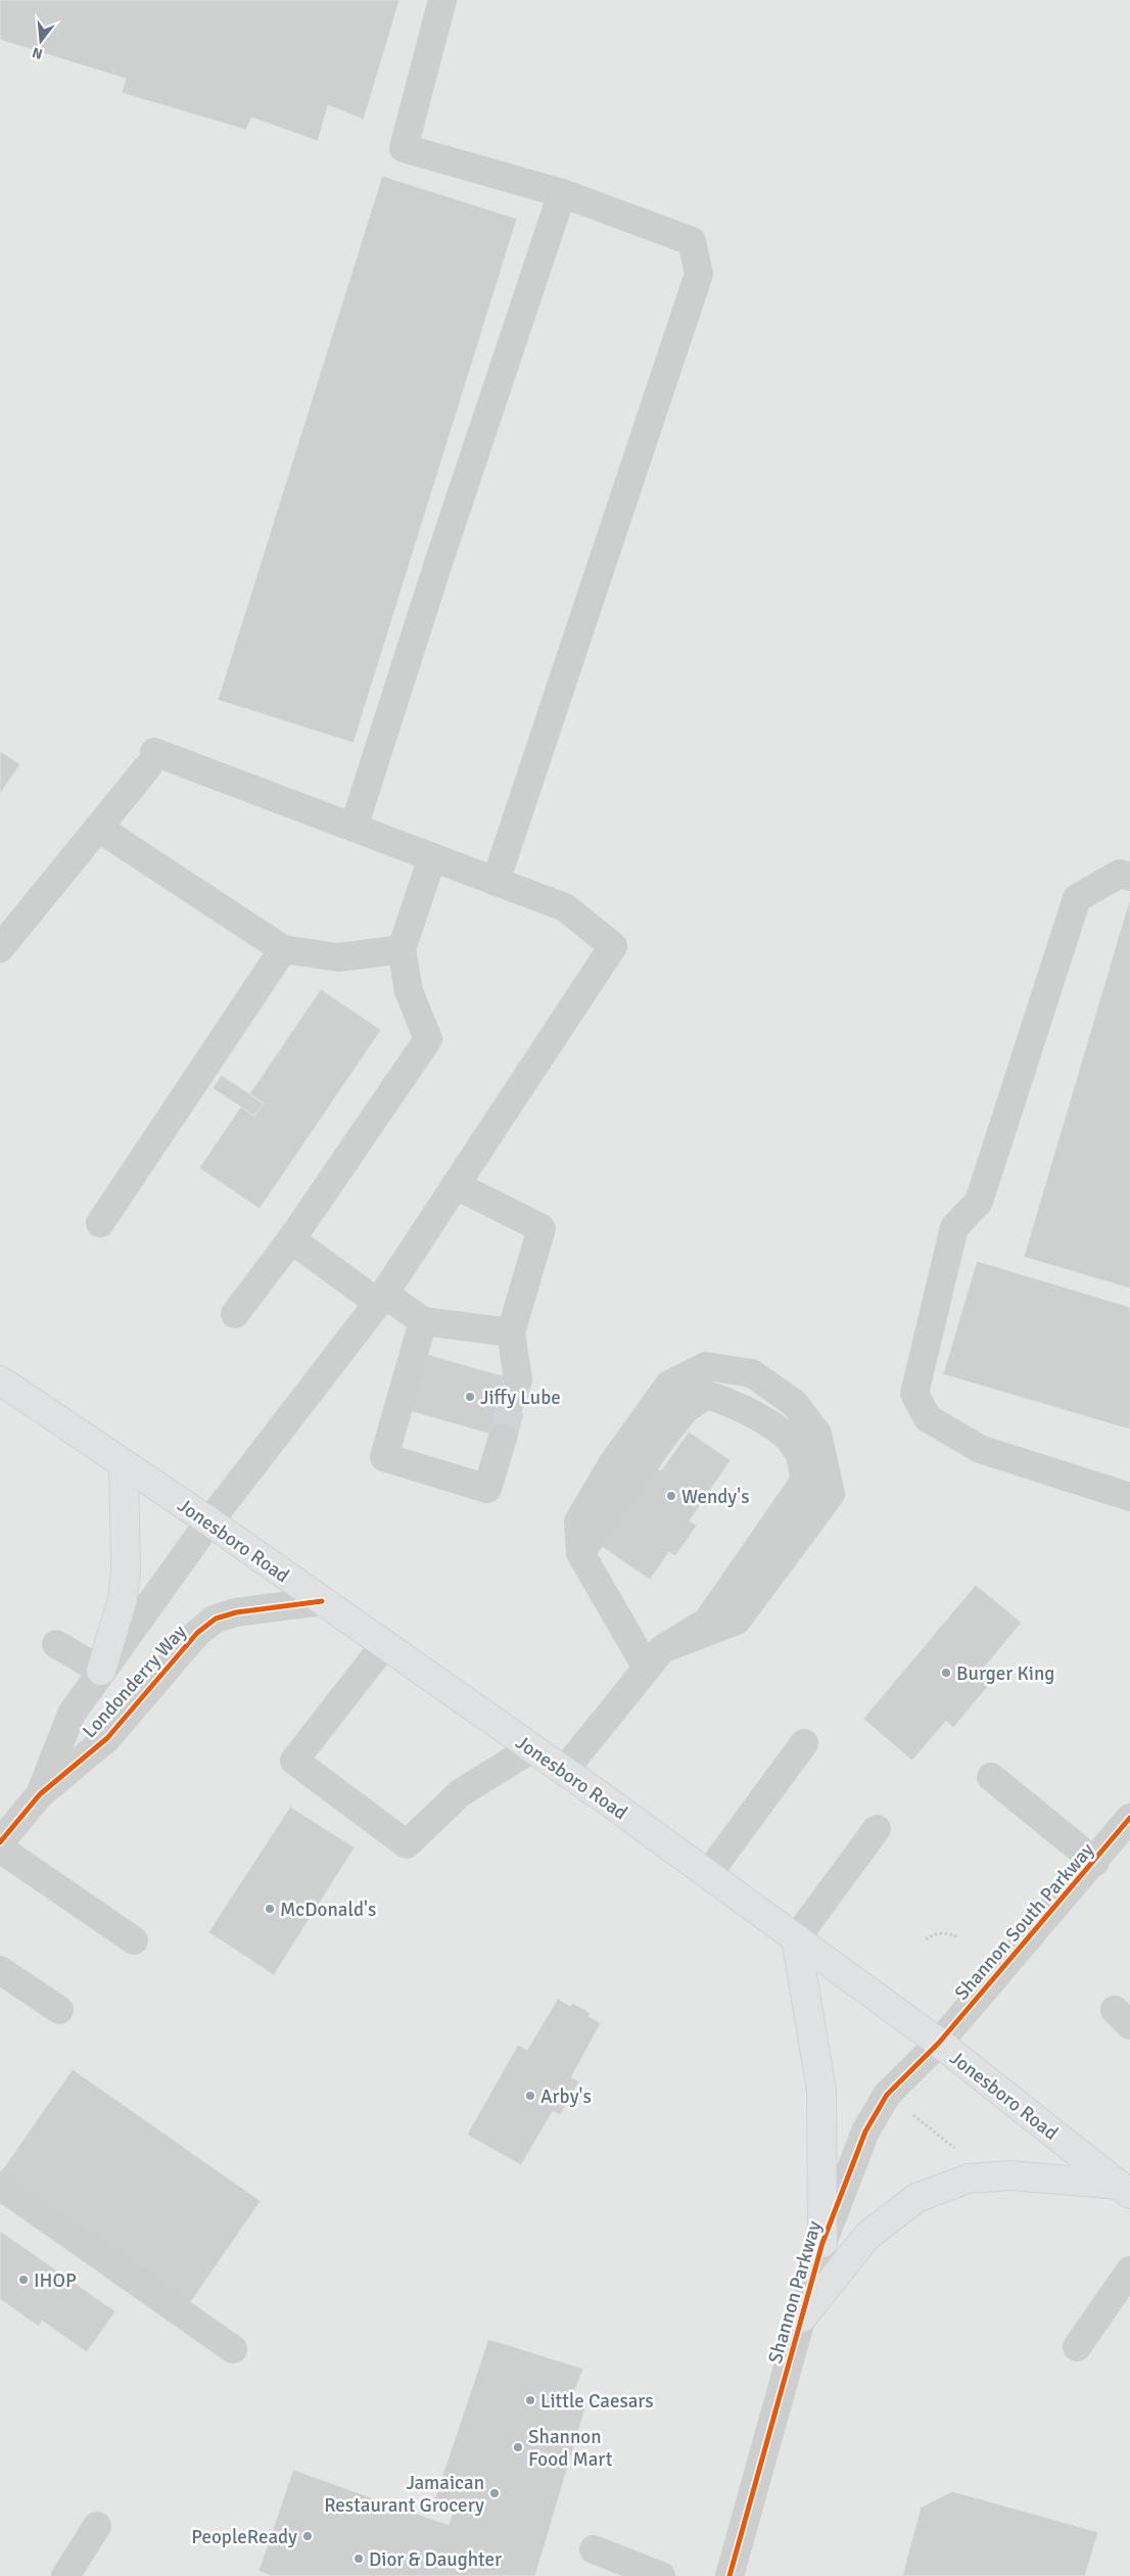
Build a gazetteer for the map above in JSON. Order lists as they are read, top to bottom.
{
  "streets": {
    "main road": ["Jonesboro Road"],
    "street": ["Londonderry Way", "Shannon South Parkway", "Shannon Parkway"]
  },
  "crossings": [
    ["Jonesboro Road", "Londonderry Way"],
    ["Jonesboro Road", "Shannon South Parkway"],
    ["Jonesboro Road", "Shannon Parkway"],
    ["Shannon South Parkway", "Shannon Parkway"]
  ],
  "places": [
    "Jiffy Lube",
    "Wendy's",
    "Burger King",
    "McDonald's",
    "Arby's",
    "IHOP",
    "Little Caesars",
    "Shannon Food Mart",
    "Jamaican Restaurant Grocery",
    "PeopleReady",
    "Dior & Daughter"
  ],
  "north": "bottom"
}
